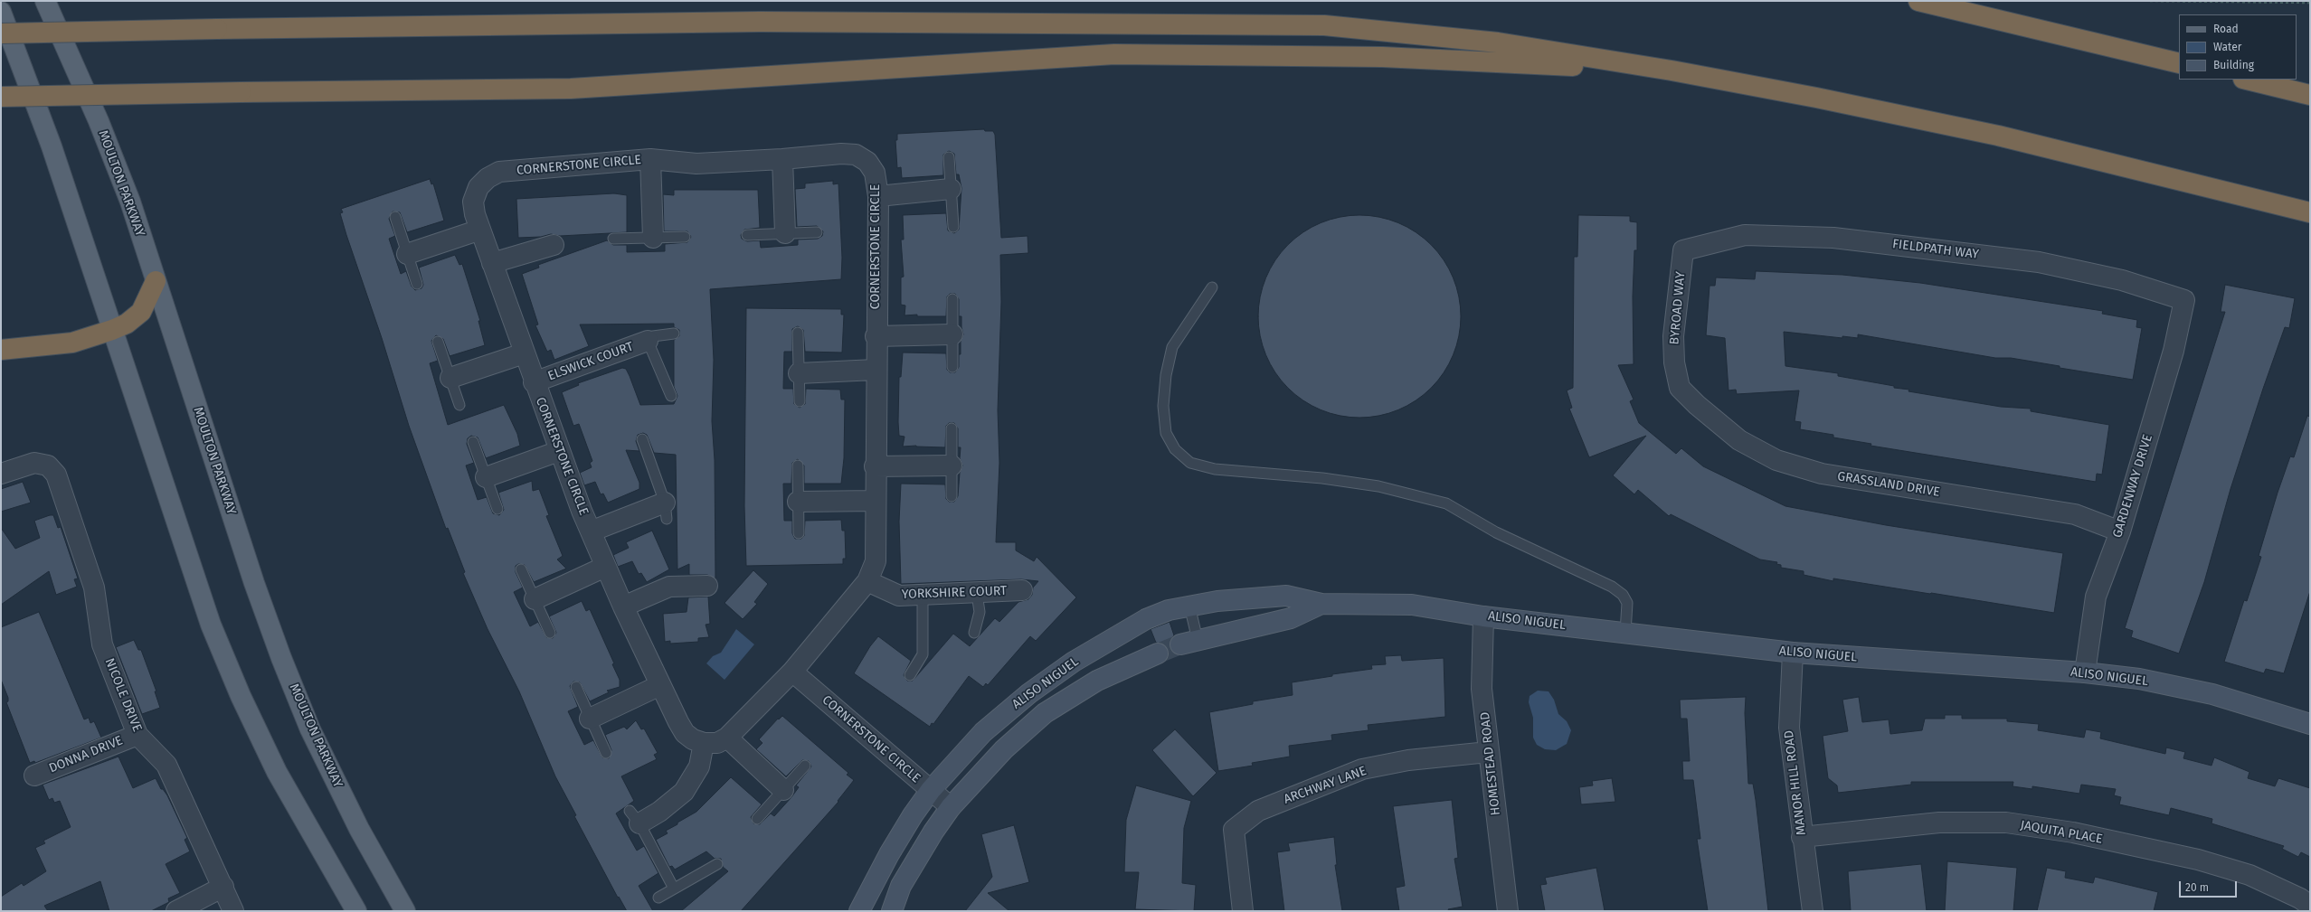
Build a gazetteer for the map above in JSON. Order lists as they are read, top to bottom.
{
  "streets": {
    "main road": ["MOULTON PARKWAY"],
    "street": [
      "CORNERSTONE CIRCLE",
      "FIELDPATH WAY",
      "BYROAD WAY",
      "ELSWICK COURT",
      "GRASSLAND DRIVE",
      "GARDENWAY DRIVE",
      "YORKSHIRE COURT",
      "ALISO NIGUEL",
      "NICOLE DRIVE",
      "DONNA DRIVE",
      "HOMESTEAD ROAD",
      "MANOR HILL ROAD",
      "ARCHWAY LANE",
      "JAQUITA PLACE"
    ]
  },
  "crossings": [
    ["CORNERSTONE CIRCLE", "ELSWICK COURT"],
    ["CORNERSTONE CIRCLE", "YORKSHIRE COURT"],
    ["CORNERSTONE CIRCLE", "ALISO NIGUEL"],
    ["FIELDPATH WAY", "BYROAD WAY"],
    ["FIELDPATH WAY", "GARDENWAY DRIVE"],
    ["BYROAD WAY", "GRASSLAND DRIVE"],
    ["GRASSLAND DRIVE", "GARDENWAY DRIVE"],
    ["GARDENWAY DRIVE", "ALISO NIGUEL"],
    ["ALISO NIGUEL", "HOMESTEAD ROAD"],
    ["ALISO NIGUEL", "MANOR HILL ROAD"],
    ["NICOLE DRIVE", "DONNA DRIVE"],
    ["HOMESTEAD ROAD", "ARCHWAY LANE"],
    ["MANOR HILL ROAD", "JAQUITA PLACE"]
  ],
  "legend": ["Road", "Water", "Building"],
  "scale_bar": "20 m"
}
